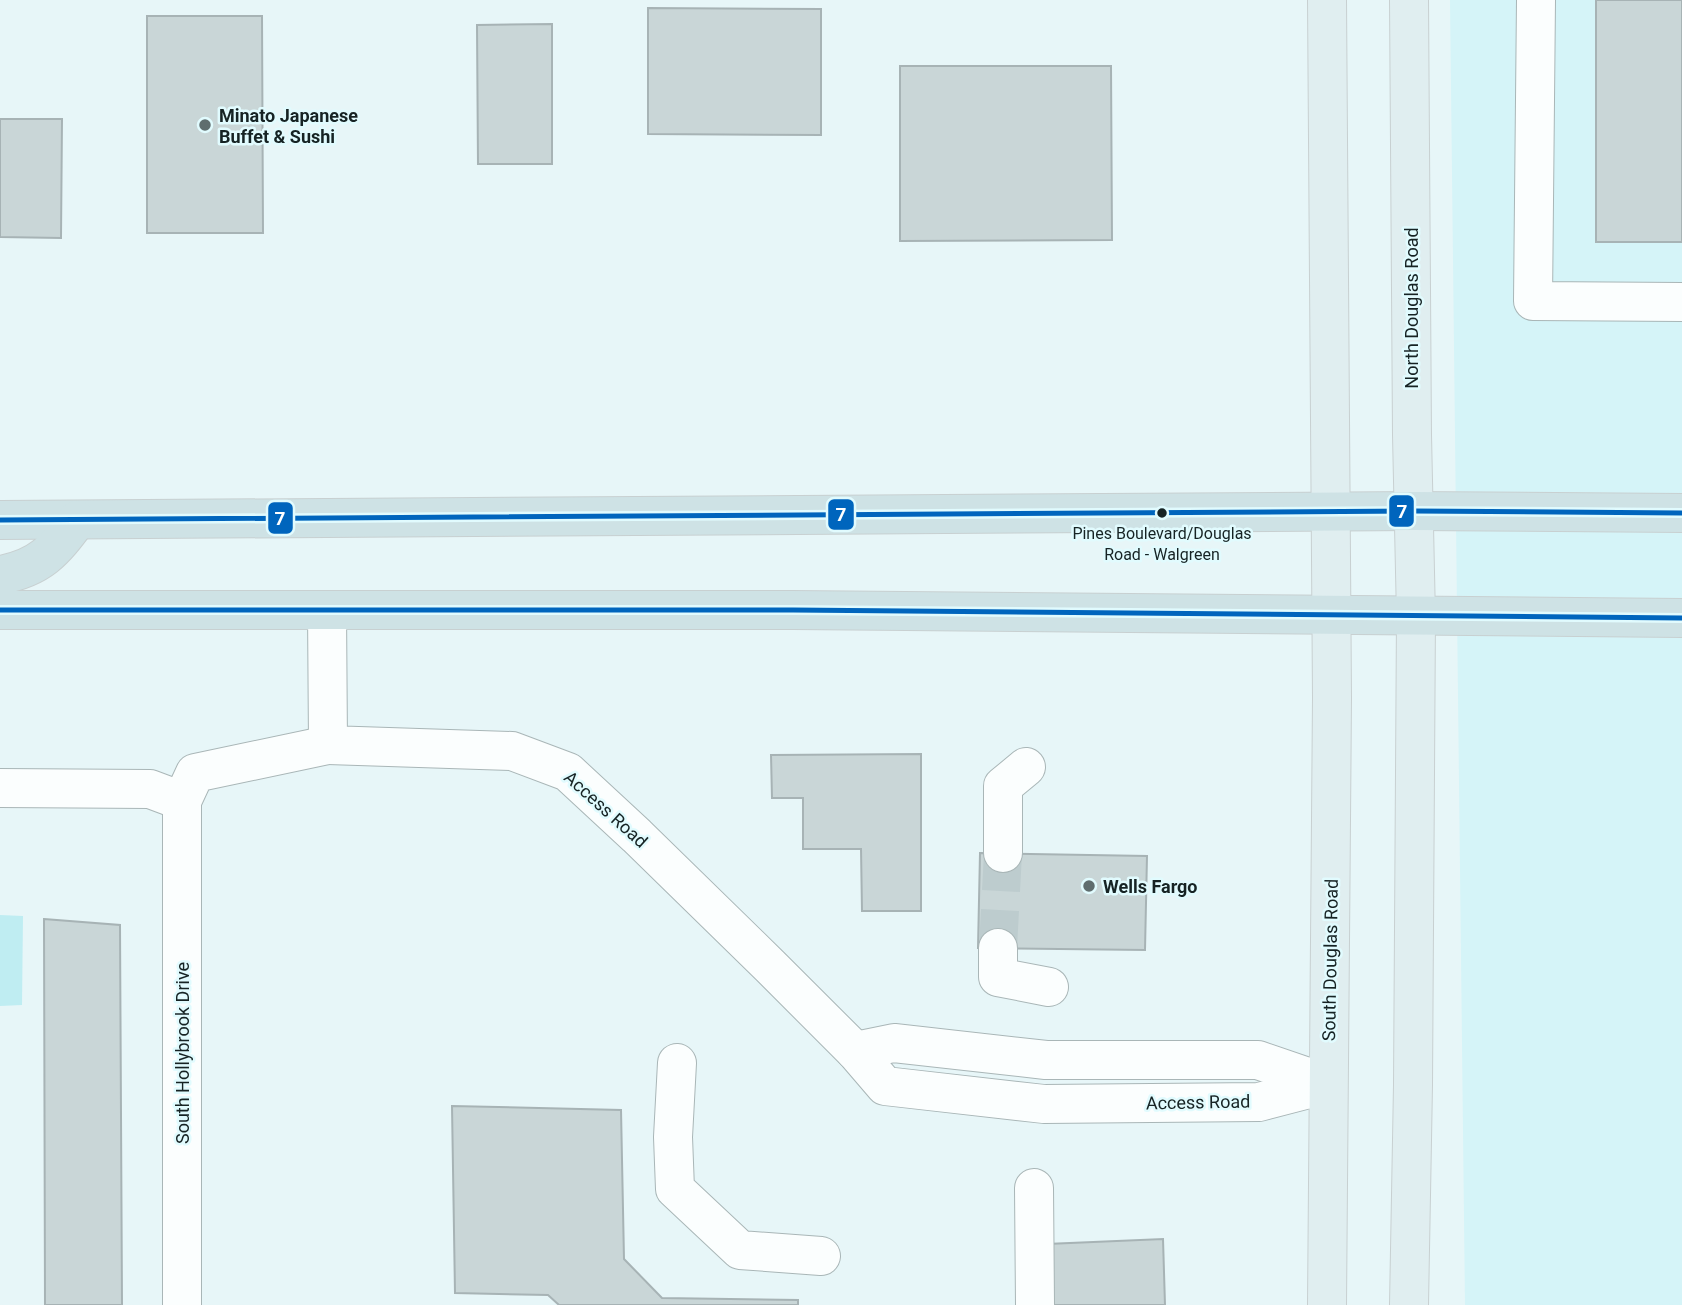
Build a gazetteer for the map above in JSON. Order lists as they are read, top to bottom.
{
  "streets": {
    "main road": ["North Douglas Road", "South Douglas Road"],
    "street": ["Access Road", "South Hollybrook Drive"]
  },
  "crossings": [
    ["Access Road", "South Douglas Road"],
    ["Access Road", "South Hollybrook Drive"]
  ],
  "places": ["Minato Japanese Buffet & Sushi", "Pines Boulevard/Douglas Road - Walgreen", "Wells Fargo"],
  "lines": ["transit line 7"]
}
